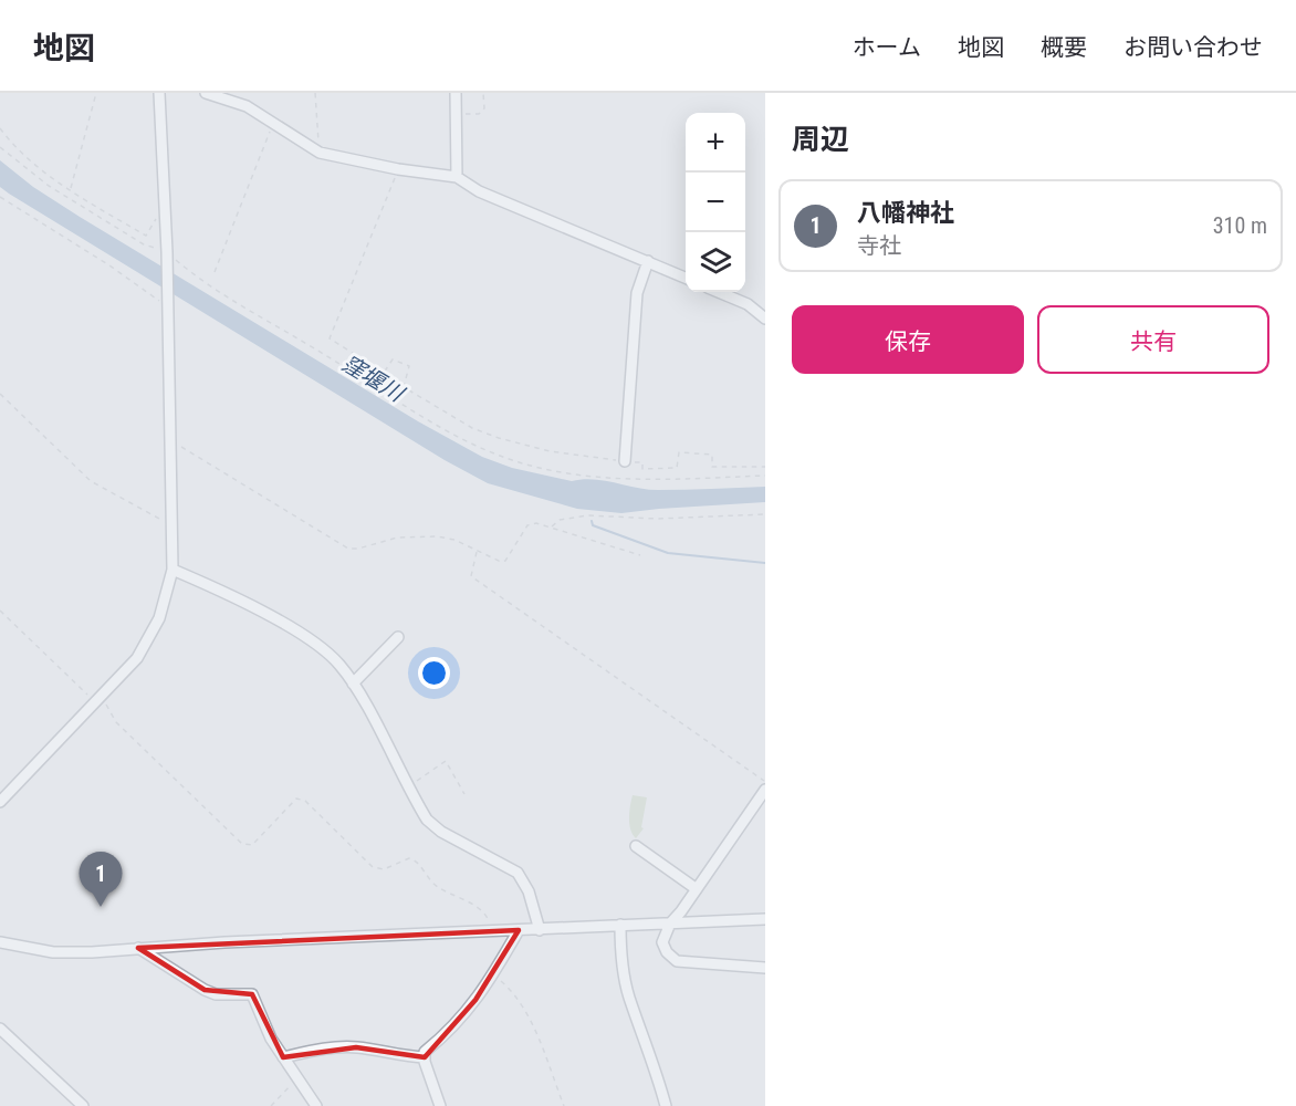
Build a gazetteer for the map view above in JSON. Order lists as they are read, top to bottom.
{
  "water": ["窪堰川"],
  "page": {
    "header": "地図",
    "nav": [
      "ホーム",
      "地図",
      "概要",
      "お問い合わせ"
    ],
    "heading": "周辺",
    "map_buttons": ["+", "−"],
    "list": [
      {
        "mark": "1",
        "name": "八幡神社",
        "note": "寺社",
        "value": "310 m"
      }
    ],
    "buttons": ["保存", "共有"],
    "pins": "1"
  }
}
